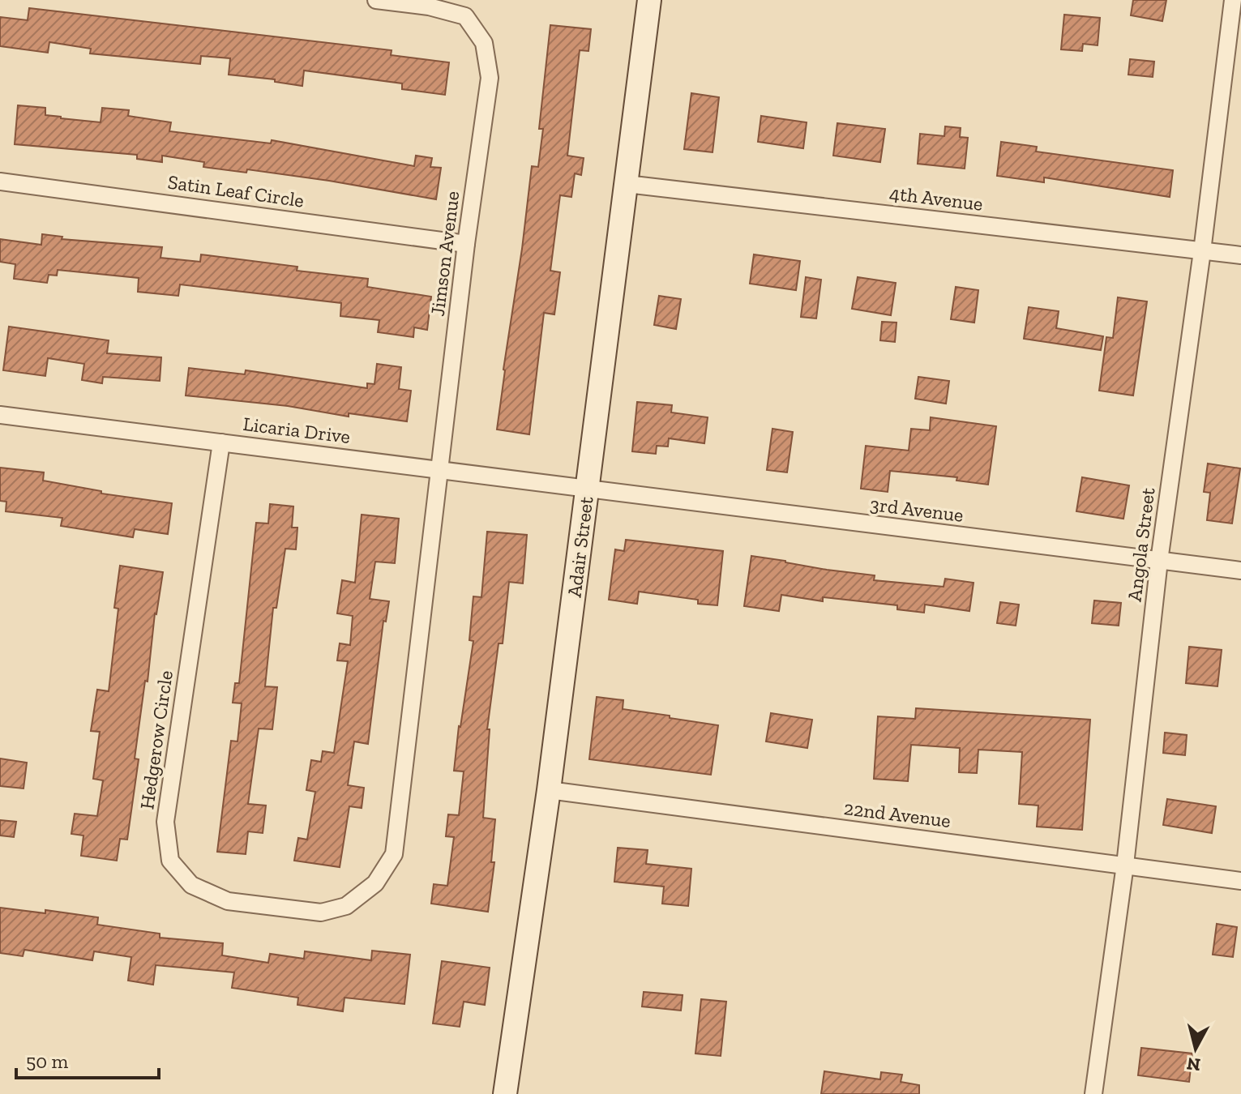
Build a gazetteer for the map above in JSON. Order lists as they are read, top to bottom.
{
  "streets": {
    "street": [
      "Satin Leaf Circle",
      "4th Avenue",
      "Jimson Avenue",
      "Licaria Drive",
      "3rd Avenue",
      "Angola Street",
      "Adair Street",
      "Hedgerow Circle",
      "22nd Avenue"
    ]
  },
  "crossings": [
    ["Satin Leaf Circle", "Jimson Avenue"],
    ["4th Avenue", "Angola Street"],
    ["4th Avenue", "Adair Street"],
    ["Jimson Avenue", "Licaria Drive"],
    ["Jimson Avenue", "Hedgerow Circle"],
    ["Licaria Drive", "3rd Avenue"],
    ["Licaria Drive", "Adair Street"],
    ["Licaria Drive", "Hedgerow Circle"],
    ["3rd Avenue", "Angola Street"],
    ["3rd Avenue", "Adair Street"],
    ["Angola Street", "22nd Avenue"],
    ["Adair Street", "22nd Avenue"]
  ],
  "scale_bar": "50 m",
  "north": "bottom"
}
